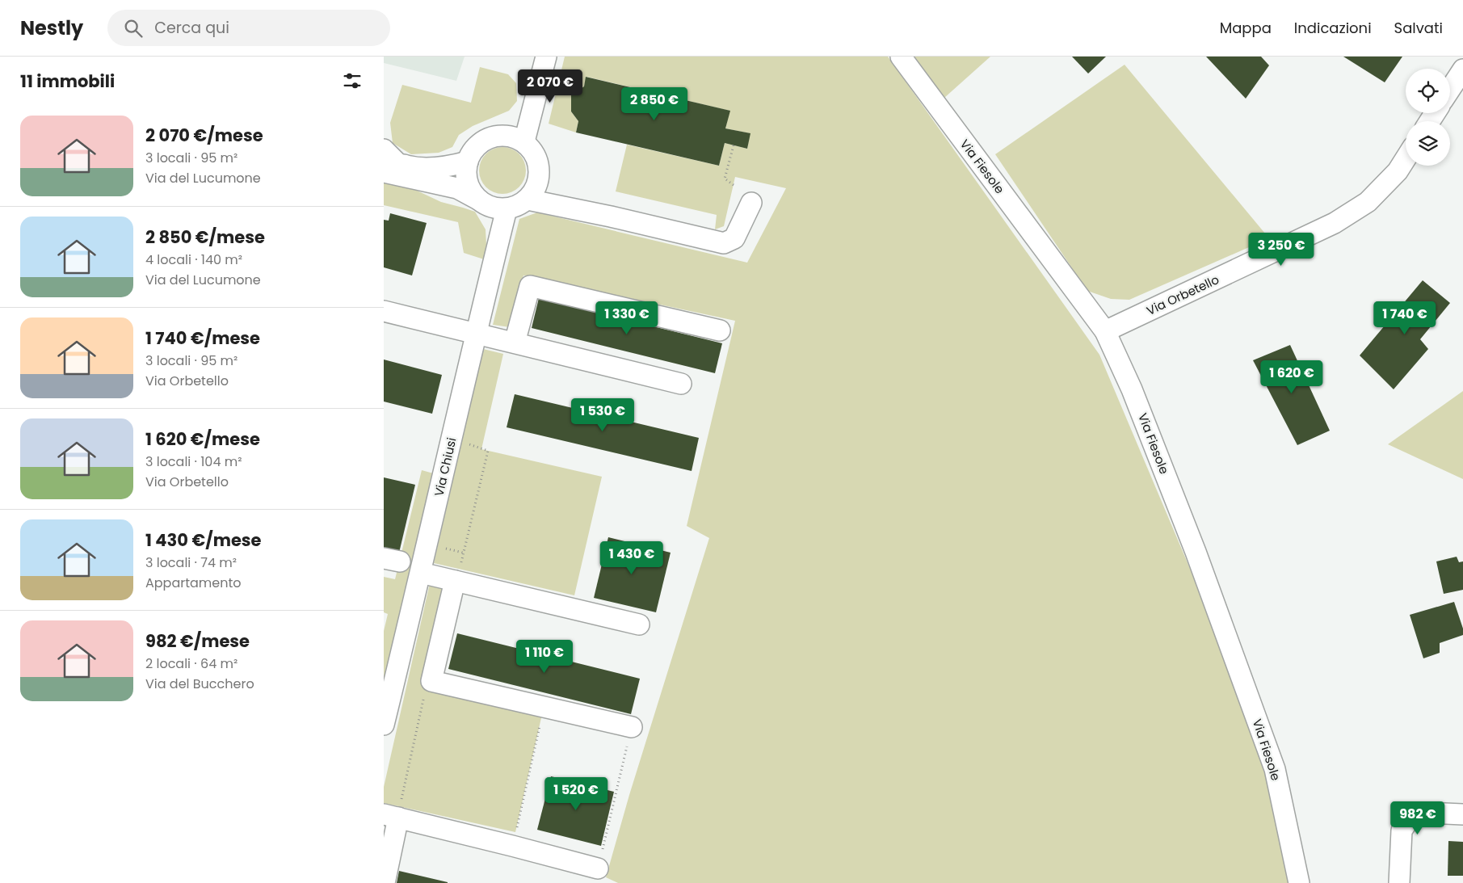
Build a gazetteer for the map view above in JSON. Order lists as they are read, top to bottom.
{
  "streets": {
    "street": ["Via Fiesole", "Via Orbetello", "Via Chiusi"]
  },
  "crossings": [
    ["Via Fiesole", "Via Orbetello"]
  ],
  "page": {
    "header": "Nestly",
    "search": "Cerca qui",
    "nav": ["Mappa", "Indicazioni", "Salvati"],
    "heading": "11 immobili",
    "price": [
      "2 070 €",
      "2 850 €",
      "3 250 €",
      "1 330 €",
      "1 740 €",
      "1 620 €",
      "1 530 €",
      "1 430 €",
      "1 110 €",
      "1 520 €",
      "982 €"
    ],
    "list": [
      {
        "name": "2 070 €/mese",
        "note": "3 locali · 95 m² · Via del Lucumone"
      },
      {
        "name": "2 850 €/mese",
        "note": "4 locali · 140 m² · Via del Lucumone"
      },
      {
        "name": "1 740 €/mese",
        "note": "3 locali · 95 m² · Via Orbetello"
      },
      {
        "name": "1 620 €/mese",
        "note": "3 locali · 104 m² · Via Orbetello"
      },
      {
        "name": "1 430 €/mese",
        "note": "3 locali · 74 m² · Appartamento"
      },
      {
        "name": "982 €/mese",
        "note": "2 locali · 64 m² · Via del Bucchero"
      }
    ]
  }
}
